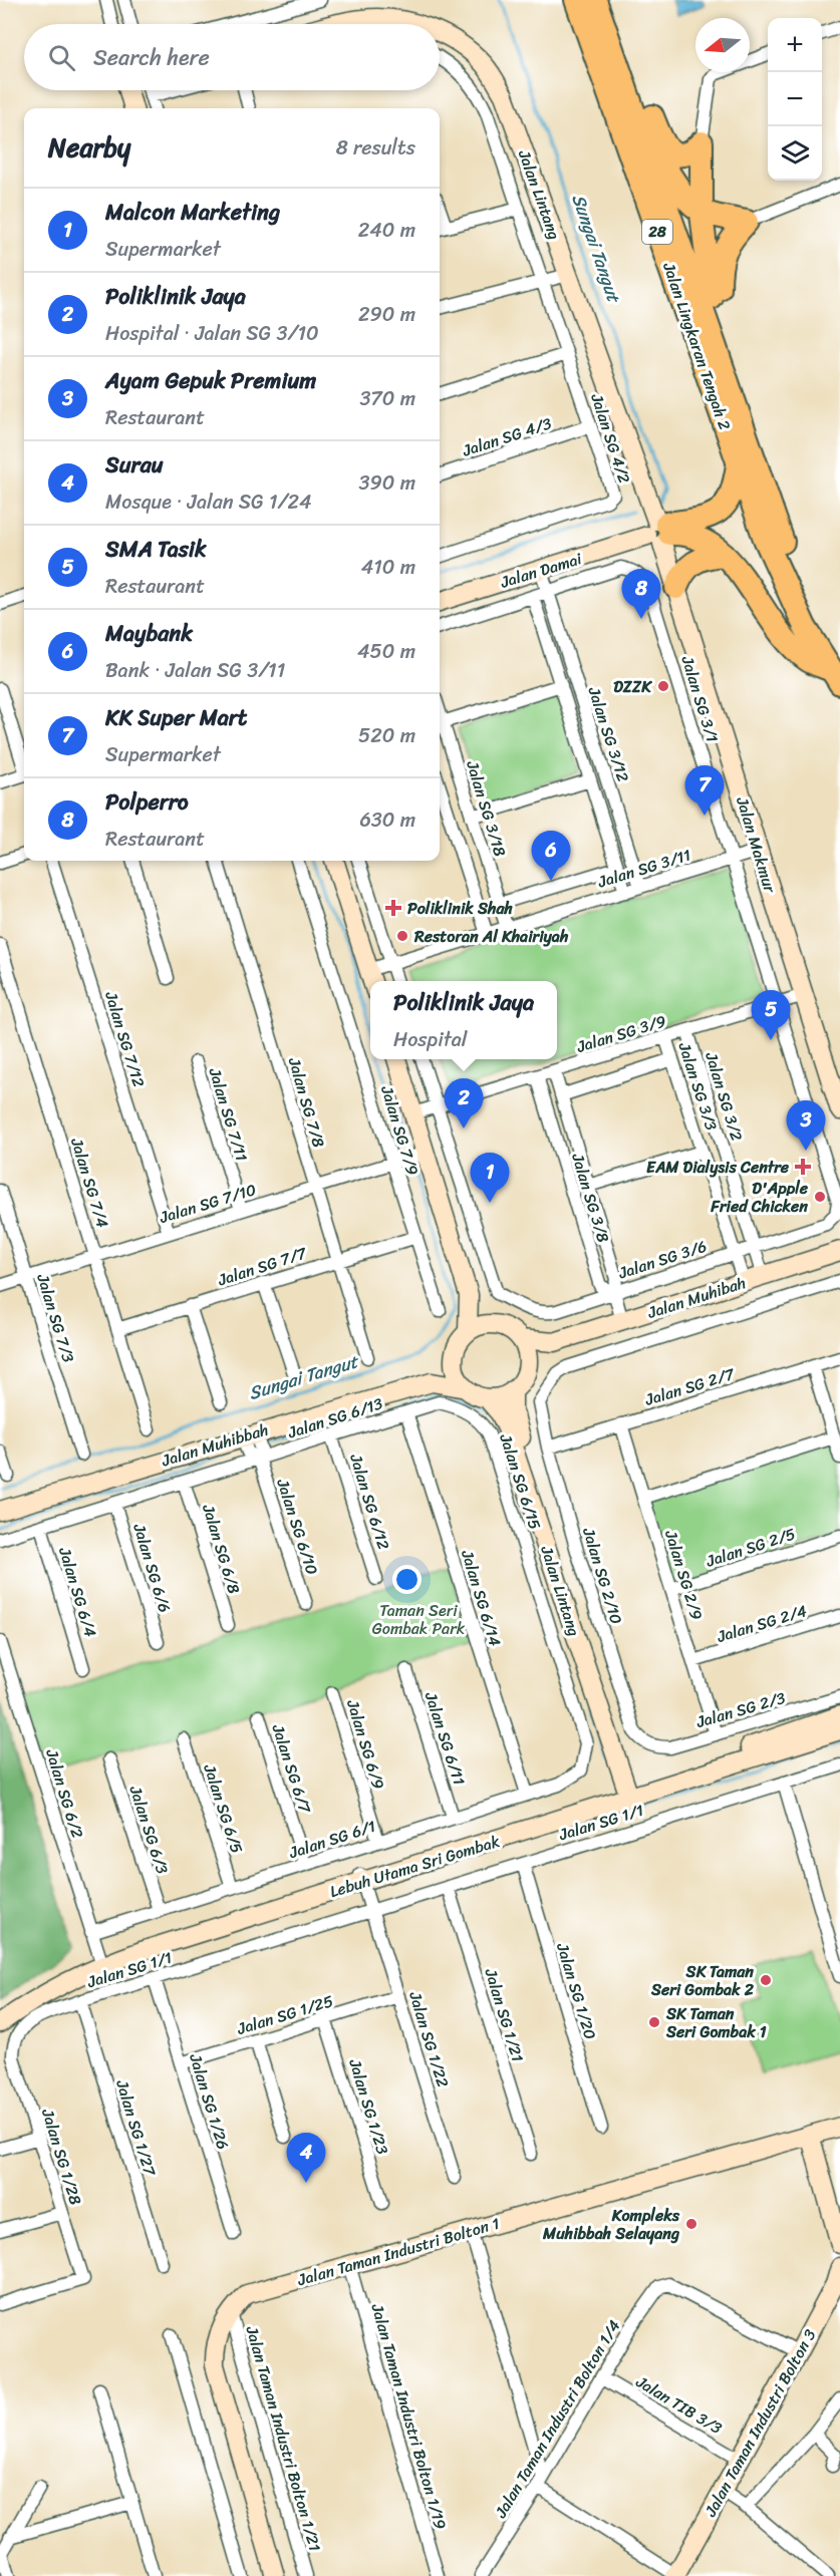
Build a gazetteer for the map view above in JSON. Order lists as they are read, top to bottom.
{
  "streets": {
    "highway": ["28", "Jalan Lingkaran Tengah 2"],
    "street": [
      "Jalan Lintang",
      "Jalan SG 4/3",
      "Jalan SG 4/2",
      "Jalan Damai",
      "Jalan SG 3/1",
      "Jalan SG 3/12",
      "Jalan SG 3/18",
      "Jalan Makmur",
      "Jalan SG 3/11",
      "Jalan SG 3/9",
      "Jalan SG 7/12",
      "Jalan SG 3/3",
      "Jalan SG 3/2",
      "Jalan SG 7/8",
      "Jalan SG 7/11",
      "Jalan SG 7/9",
      "Jalan SG 7/4",
      "Jalan SG 3/8",
      "Jalan SG 7/10",
      "Jalan SG 3/6",
      "Jalan SG 7/7",
      "Jalan Muhibah",
      "Jalan SG 7/3",
      "Jalan SG 2/7",
      "Jalan SG 6/13",
      "Jalan Muhibbah",
      "Jalan SG 6/15",
      "Jalan SG 6/12",
      "Jalan SG 6/10",
      "Jalan SG 2/5",
      "Jalan SG 6/8",
      "Jalan SG 6/6",
      "Jalan SG 2/9",
      "Jalan SG 2/10",
      "Jalan SG 6/4",
      "Jalan SG 6/14",
      "Jalan SG 2/4",
      "Jalan SG 2/3",
      "Jalan SG 6/11",
      "Jalan SG 6/9",
      "Jalan SG 6/7",
      "Jalan SG 6/2",
      "Jalan SG 6/5",
      "Jalan SG 1/1",
      "Jalan SG 6/3",
      "Jalan SG 6/1",
      "Lebuh Utama Sri Gombak",
      "Jalan SG 1/20",
      "Jalan SG 1/25",
      "Jalan SG 1/21",
      "Jalan SG 1/22",
      "Jalan SG 1/26",
      "Jalan SG 1/23",
      "Jalan SG 1/27",
      "Jalan SG 1/28",
      "Jalan Taman Industri Bolton 1",
      "Jalan TIB 3/3",
      "Jalan Taman Industri Bolton 1/19",
      "Jalan Taman Industri Bolton 1/4",
      "Jalan Taman Industri Bolton 3",
      "Jalan Taman Industri Bolton 1/21"
    ]
  },
  "crossings": [
    ["Jalan Lintang", "Jalan Damai"],
    ["Jalan Lintang", "Jalan Makmur"],
    ["Jalan Lintang", "Jalan Muhibah"],
    ["Jalan Lintang", "Jalan Muhibbah"],
    ["Jalan Lintang", "Lebuh Utama Sri Gombak"],
    ["Jalan SG 4/3", "Jalan SG 4/2"],
    ["Jalan Damai", "Jalan SG 3/12"],
    ["Jalan Damai", "Jalan Makmur"],
    ["Jalan SG 3/1", "Jalan SG 3/12"],
    ["Jalan SG 3/1", "Jalan SG 3/11"],
    ["Jalan SG 3/1", "Jalan SG 3/9"],
    ["Jalan SG 3/1", "Jalan SG 3/6"],
    ["Jalan SG 3/12", "Jalan SG 3/11"],
    ["Jalan SG 3/18", "Jalan SG 3/11"],
    ["Jalan Makmur", "Jalan SG 3/11"],
    ["Jalan Makmur", "Jalan SG 3/9"],
    ["Jalan SG 3/9", "Jalan SG 3/3"],
    ["Jalan SG 3/9", "Jalan SG 3/2"],
    ["Jalan SG 3/9", "Jalan SG 3/8"],
    ["Jalan SG 3/9", "Jalan SG 3/6"],
    ["Jalan SG 7/12", "Jalan SG 7/10"],
    ["Jalan SG 3/3", "Jalan SG 3/6"],
    ["Jalan SG 3/3", "Jalan Muhibah"],
    ["Jalan SG 3/2", "Jalan SG 3/6"],
    ["Jalan SG 3/2", "Jalan Muhibah"],
    ["Jalan SG 7/8", "Jalan SG 7/10"],
    ["Jalan SG 7/8", "Jalan SG 7/7"],
    ["Jalan SG 7/11", "Jalan SG 7/10"],
    ["Jalan SG 7/9", "Jalan SG 7/10"],
    ["Jalan SG 7/9", "Jalan SG 7/7"],
    ["Jalan SG 7/4", "Jalan SG 7/10"],
    ["Jalan SG 7/4", "Jalan SG 7/7"],
    ["Jalan SG 3/8", "Jalan SG 3/6"],
    ["Jalan SG 3/8", "Jalan Muhibah"],
    ["Jalan SG 7/10", "Jalan SG 7/3"],
    ["Jalan Muhibah", "Jalan Muhibbah"],
    ["Jalan SG 2/7", "Jalan SG 2/9"],
    ["Jalan SG 2/7", "Jalan SG 2/10"],
    ["Jalan SG 6/13", "Jalan SG 6/15"],
    ["Jalan SG 6/13", "Jalan SG 6/12"],
    ["Jalan SG 6/13", "Jalan SG 6/10"],
    ["Jalan SG 6/13", "Jalan SG 6/8"],
    ["Jalan SG 6/13", "Jalan SG 6/6"],
    ["Jalan SG 6/13", "Jalan SG 6/4"],
    ["Jalan SG 6/13", "Jalan SG 6/14"],
    ["Jalan Muhibbah", "Jalan SG 6/10"],
    ["Jalan SG 6/15", "Jalan SG 6/1"],
    ["Jalan SG 2/5", "Jalan SG 2/9"],
    ["Jalan SG 2/9", "Jalan SG 2/4"],
    ["Jalan SG 2/9", "Jalan SG 2/3"],
    ["Jalan SG 2/10", "Jalan SG 2/3"],
    ["Jalan SG 6/14", "Jalan SG 6/1"],
    ["Jalan SG 2/3", "Lebuh Utama Sri Gombak"],
    ["Jalan SG 6/11", "Jalan SG 6/1"],
    ["Jalan SG 6/9", "Jalan SG 6/1"],
    ["Jalan SG 6/7", "Jalan SG 6/1"],
    ["Jalan SG 6/2", "Jalan SG 6/1"],
    ["Jalan SG 6/2", "Lebuh Utama Sri Gombak"],
    ["Jalan SG 6/5", "Jalan SG 6/1"],
    ["Jalan SG 1/1", "Jalan SG 1/20"],
    ["Jalan SG 1/1", "Jalan SG 1/21"],
    ["Jalan SG 1/1", "Jalan SG 1/22"],
    ["Jalan SG 1/1", "Jalan SG 1/26"],
    ["Jalan SG 1/1", "Jalan SG 1/27"],
    ["Jalan SG 1/1", "Jalan SG 1/28"],
    ["Jalan SG 6/3", "Jalan SG 6/1"],
    ["Jalan SG 1/25", "Jalan SG 1/22"],
    ["Jalan SG 1/25", "Jalan SG 1/26"],
    ["Jalan SG 1/25", "Jalan SG 1/23"],
    ["Jalan Taman Industri Bolton 1", "Jalan Taman Industri Bolton 1/19"],
    ["Jalan Taman Industri Bolton 1", "Jalan Taman Industri Bolton 1/21"],
    ["Jalan TIB 3/3", "Jalan Taman Industri Bolton 1/4"],
    ["Jalan TIB 3/3", "Jalan Taman Industri Bolton 3"],
    ["Jalan Taman Industri Bolton 1/4", "Jalan Taman Industri Bolton 3"]
  ],
  "water": ["Sungai Tangut"],
  "parks": ["Taman Seri Gombak Park"],
  "places": {
    "other": [
      "DZZK",
      "Restoran Al Khairiyah",
      "D'Apple Fried Chicken",
      "SK Taman Seri Gombak 2",
      "SK Taman Seri Gombak 1",
      "Kompleks Muhibbah Selayang"
    ],
    "health": ["Poliklinik Shah", "EAM Dialysis Centre"]
  },
  "north": "left",
  "page": {
    "map_buttons": ["+", "−"],
    "search": "Search here",
    "heading": ["Nearby", "8 results"],
    "list": [
      {
        "mark": "1",
        "name": "Malcon Marketing",
        "note": "Supermarket",
        "value": "240 m"
      },
      {
        "mark": "2",
        "name": "Poliklinik Jaya",
        "note": "Hospital · Jalan SG 3/10",
        "value": "290 m"
      },
      {
        "mark": "3",
        "name": "Ayam Gepuk Premium",
        "note": "Restaurant",
        "value": "370 m"
      },
      {
        "mark": "4",
        "name": "Surau",
        "note": "Mosque · Jalan SG 1/24",
        "value": "390 m"
      },
      {
        "mark": "5",
        "name": "SMA Tasik",
        "note": "Restaurant",
        "value": "410 m"
      },
      {
        "mark": "6",
        "name": "Maybank",
        "note": "Bank · Jalan SG 3/11",
        "value": "450 m"
      },
      {
        "mark": "7",
        "name": "KK Super Mart",
        "note": "Supermarket",
        "value": "520 m"
      },
      {
        "mark": "8",
        "name": "Polperro",
        "note": "Restaurant",
        "value": "630 m"
      }
    ],
    "pins": [
      "8",
      "7",
      "6",
      "5",
      "2",
      "3",
      "1",
      "4"
    ],
    "popup": ["Poliklinik Jaya", "Hospital"]
  }
}
